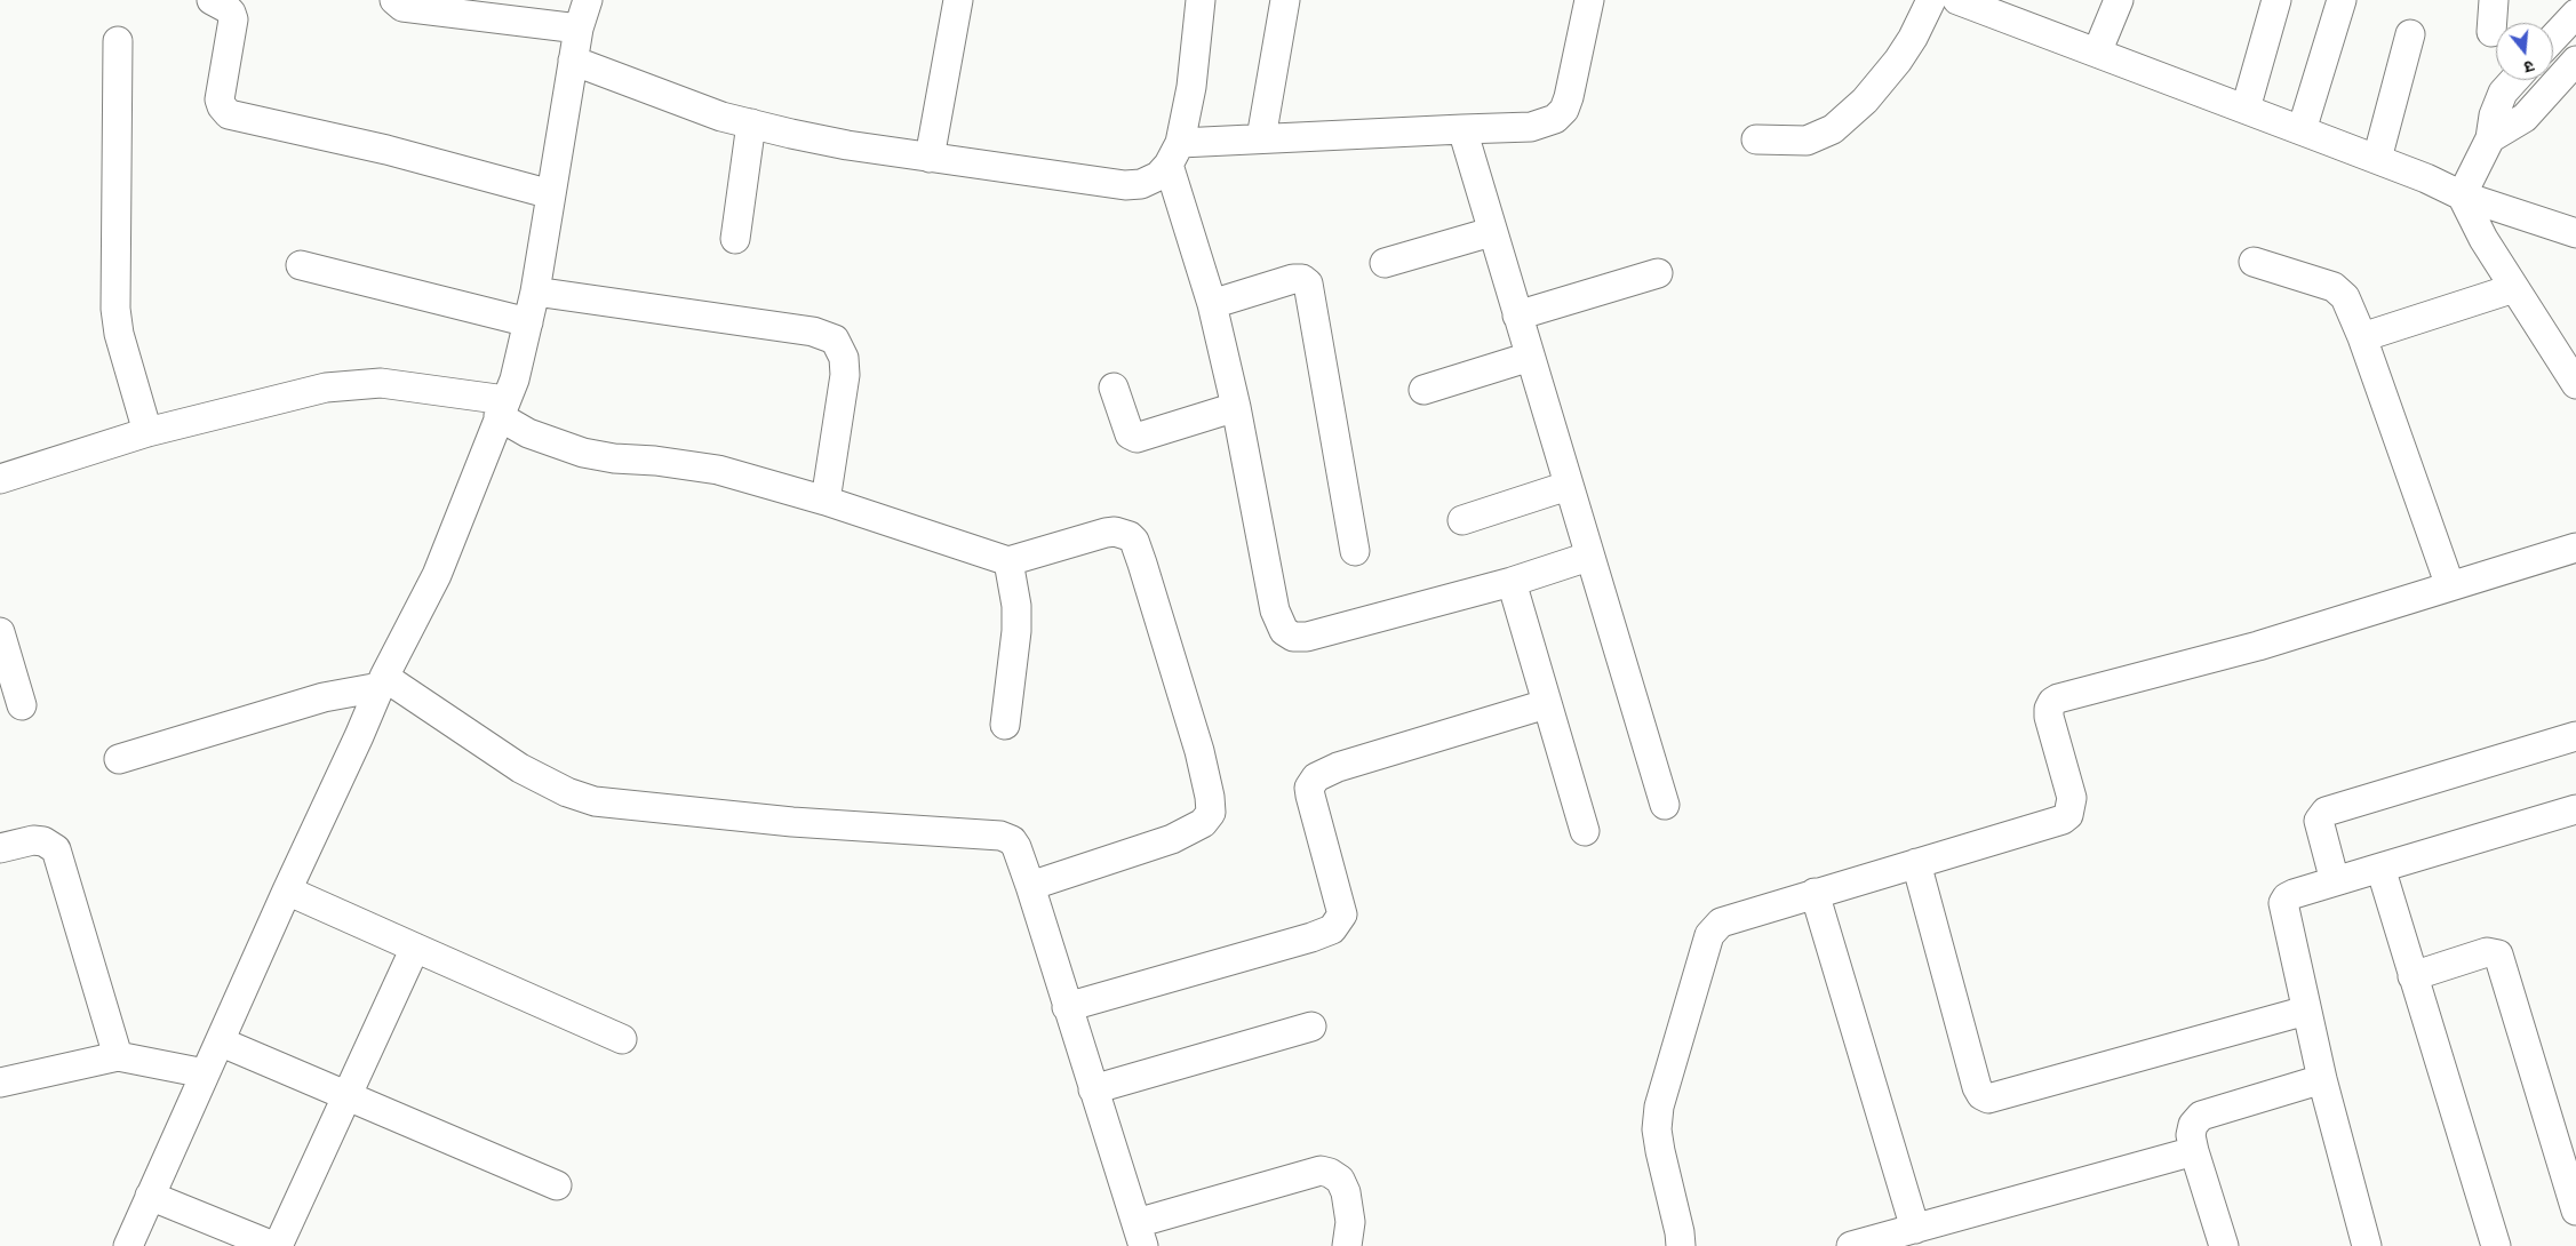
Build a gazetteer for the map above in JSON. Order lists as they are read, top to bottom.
{
  "north": "bottom"
}
